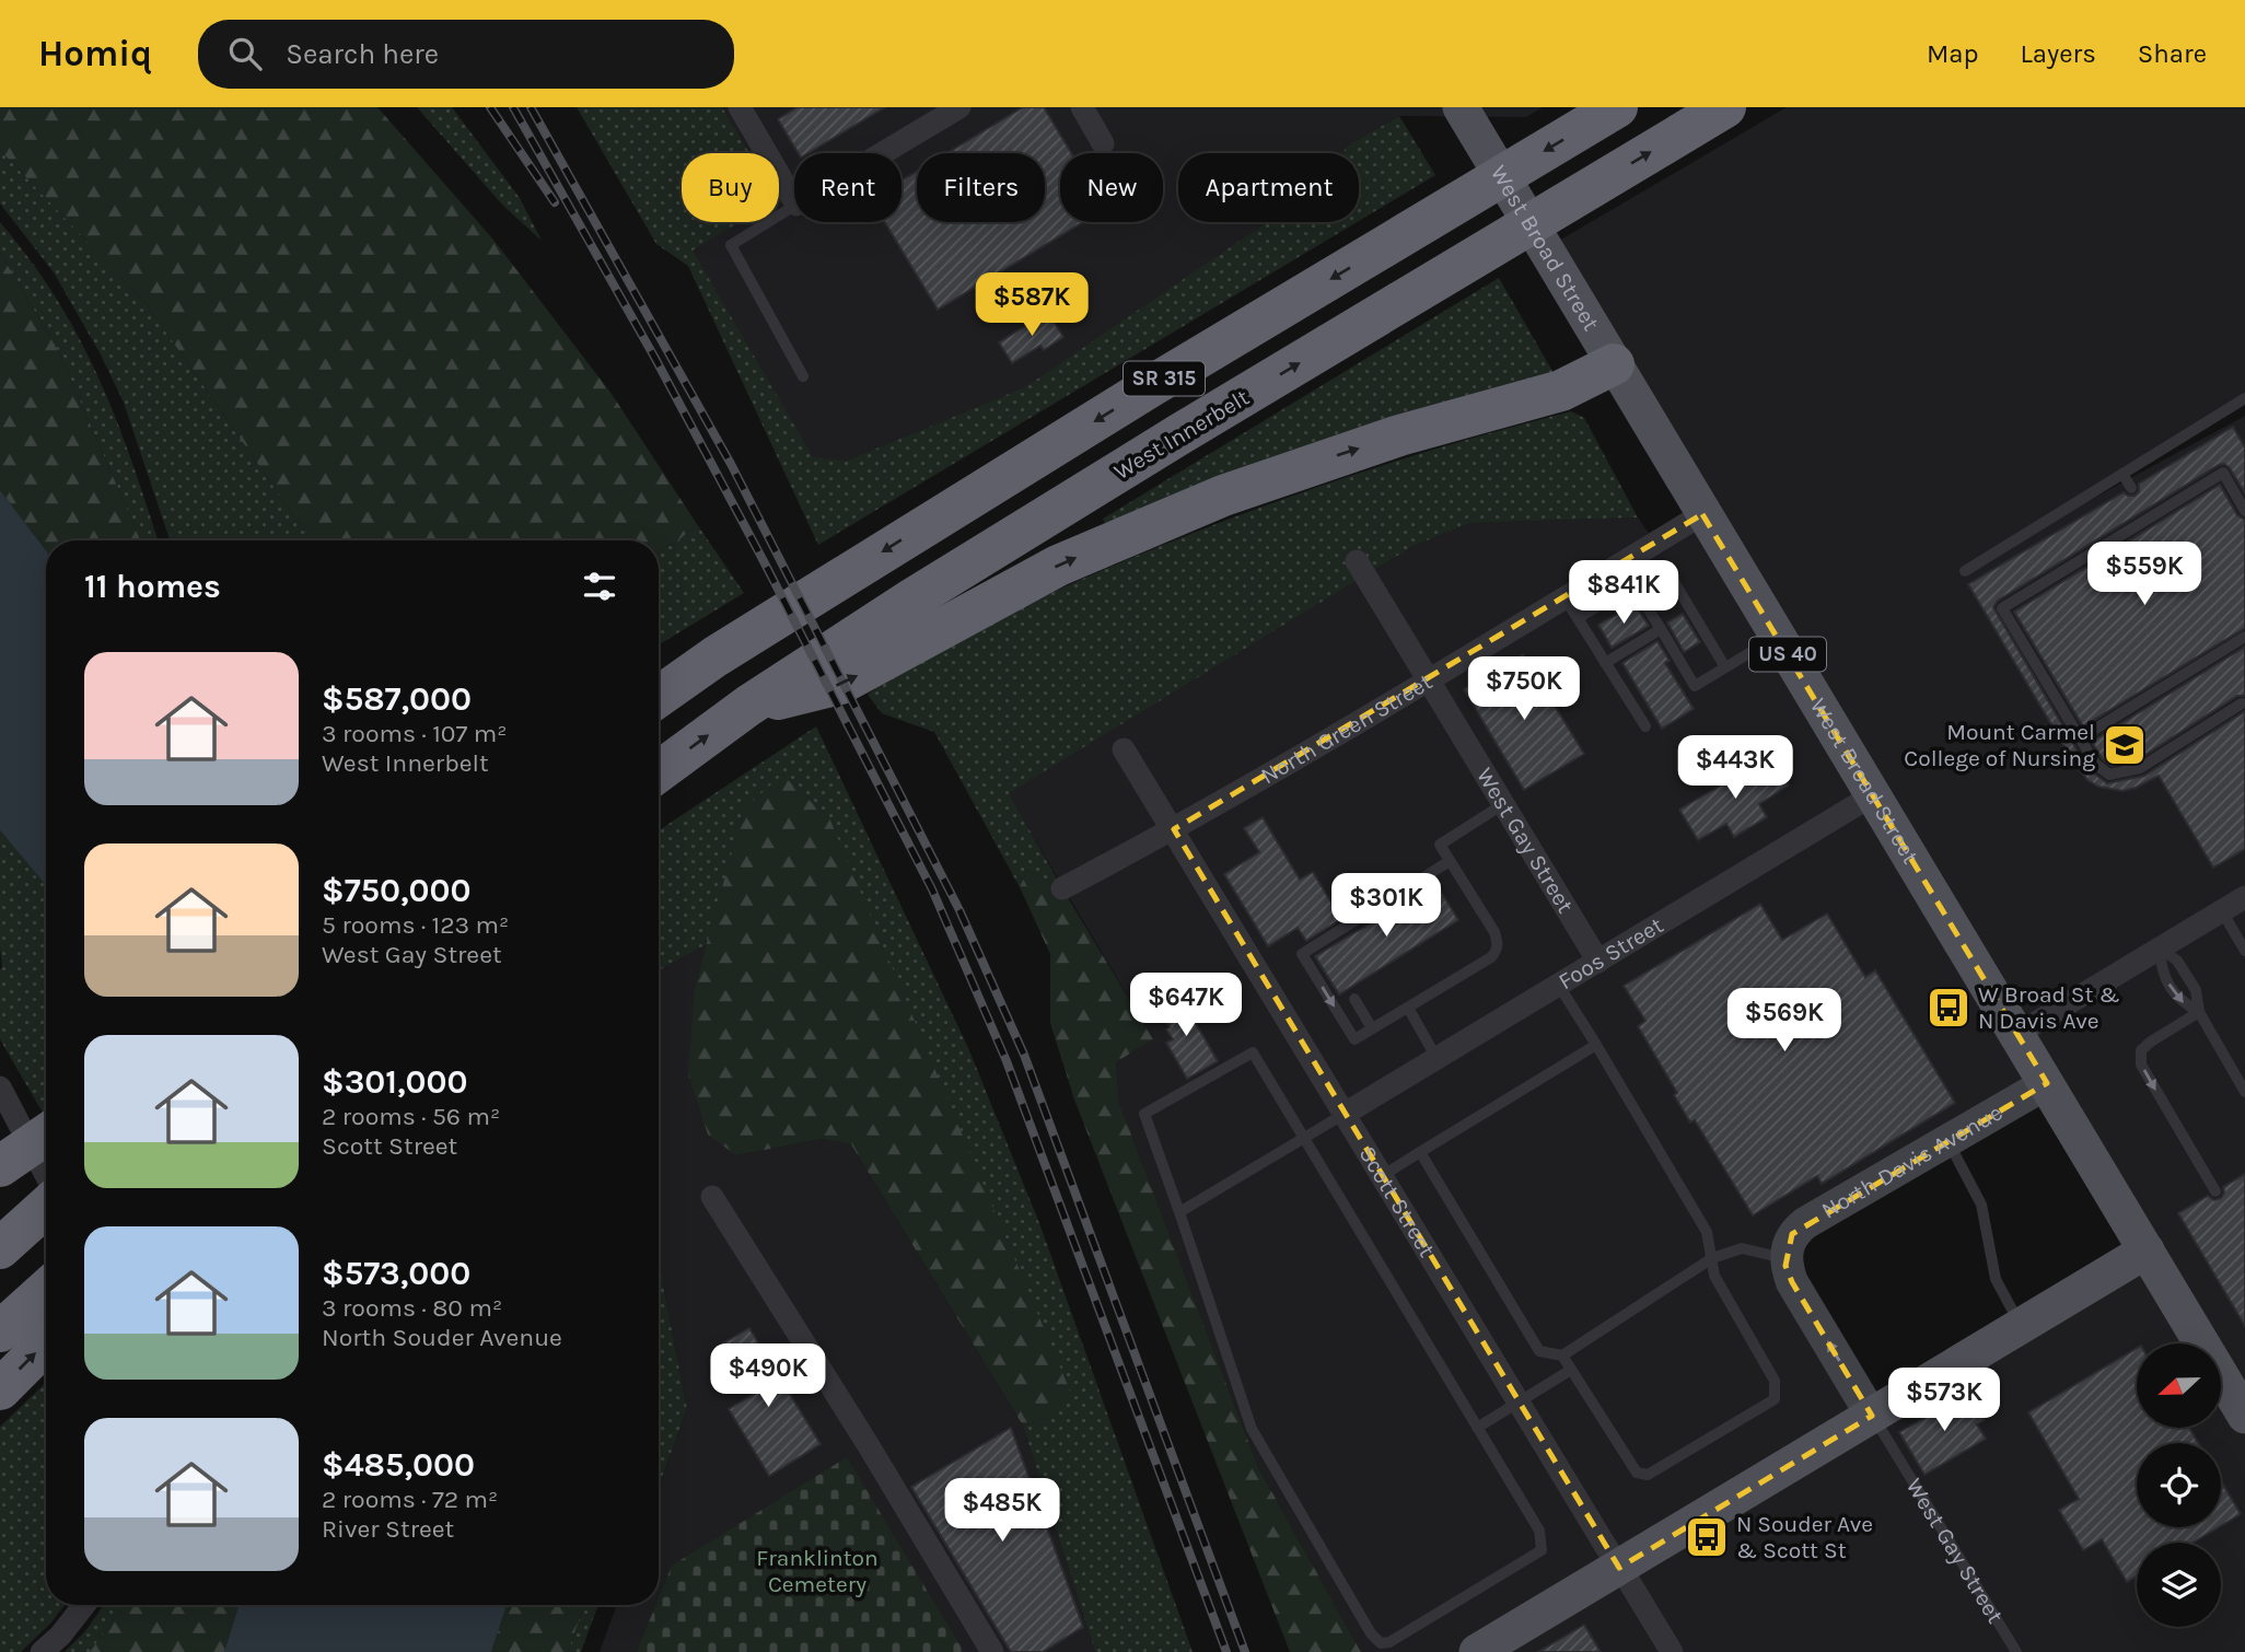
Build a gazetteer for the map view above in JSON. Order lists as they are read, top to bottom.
{
  "streets": {
    "highway": ["SR 315", "West Innerbelt"],
    "main road": ["West Broad Street", "US 40"],
    "street": [
      "North Green Street",
      "West Gay Street",
      "Foos Street",
      "North Davis Avenue",
      "Scott Street"
    ]
  },
  "crossings": [
    ["West Broad Street", "North Green Street"],
    ["West Broad Street", "Foos Street"],
    ["West Broad Street", "North Davis Avenue"],
    ["North Green Street", "West Gay Street"],
    ["North Green Street", "Scott Street"],
    ["West Gay Street", "Foos Street"],
    ["West Gay Street", "North Davis Avenue"],
    ["Foos Street", "Scott Street"]
  ],
  "parks": ["Franklinton Cemetery"],
  "places": {
    "school or university": ["Mount Carmel College of Nursing"],
    "bus stop": ["W Broad St & N Davis Ave", "N Souder Ave & Scott St"]
  },
  "north": "left",
  "page": {
    "header": "Homiq",
    "search": "Search here",
    "nav": ["Map", "Layers", "Share"],
    "chip": [
      "Buy",
      "Rent",
      "Filters",
      "New",
      "Apartment"
    ],
    "price": [
      "$587K",
      "$559K",
      "$841K",
      "$750K",
      "$443K",
      "$301K",
      "$647K",
      "$569K",
      "$490K",
      "$573K",
      "$485K"
    ],
    "heading": "11 homes",
    "list": [
      {
        "name": "$587,000",
        "note": "3 rooms · 107 m² · West Innerbelt"
      },
      {
        "name": "$750,000",
        "note": "5 rooms · 123 m² · West Gay Street"
      },
      {
        "name": "$301,000",
        "note": "2 rooms · 56 m² · Scott Street"
      },
      {
        "name": "$573,000",
        "note": "3 rooms · 80 m² · North Souder Avenue"
      },
      {
        "name": "$485,000",
        "note": "2 rooms · 72 m² · River Street"
      }
    ]
  }
}
